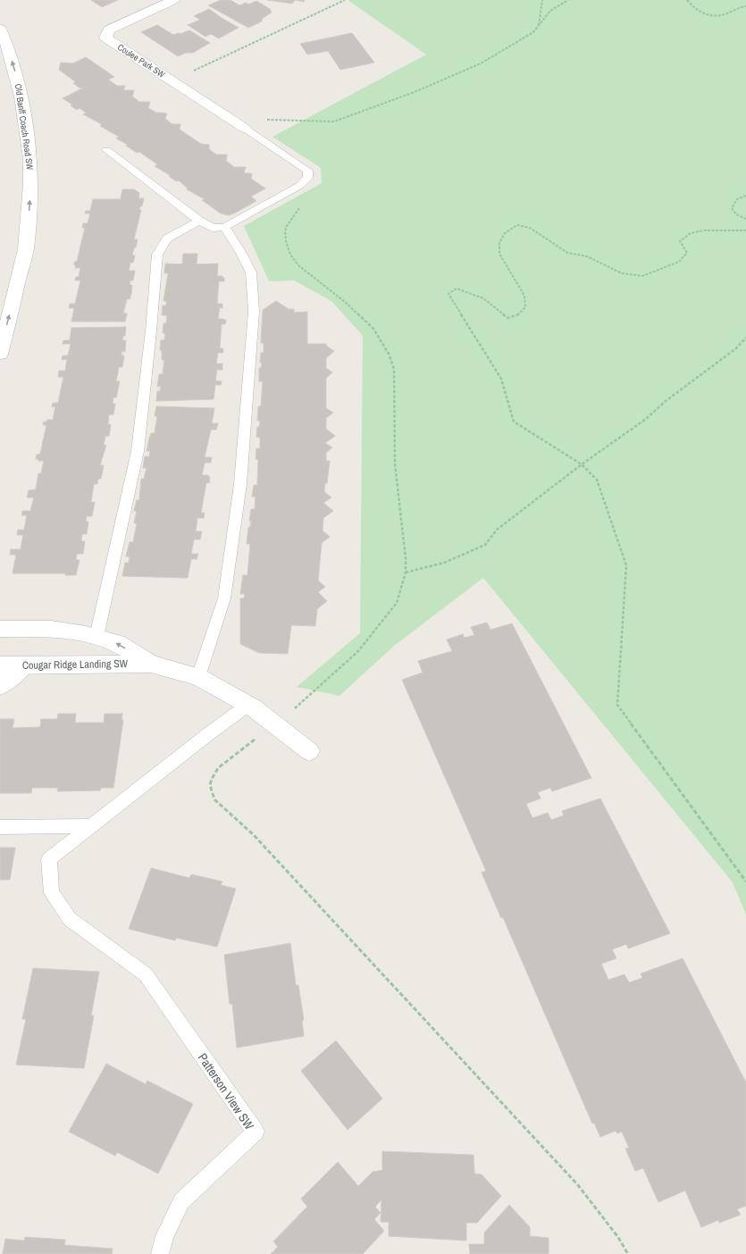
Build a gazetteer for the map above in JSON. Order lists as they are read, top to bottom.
{
  "streets": {
    "street": ["Coulee Park SW", "Old Banff Coach Road SW", "Cougar Ridge Landing SW"],
    "lane": ["Patterson View SW"]
  },
  "one_way": ["Old Banff Coach Road SW"]
}
